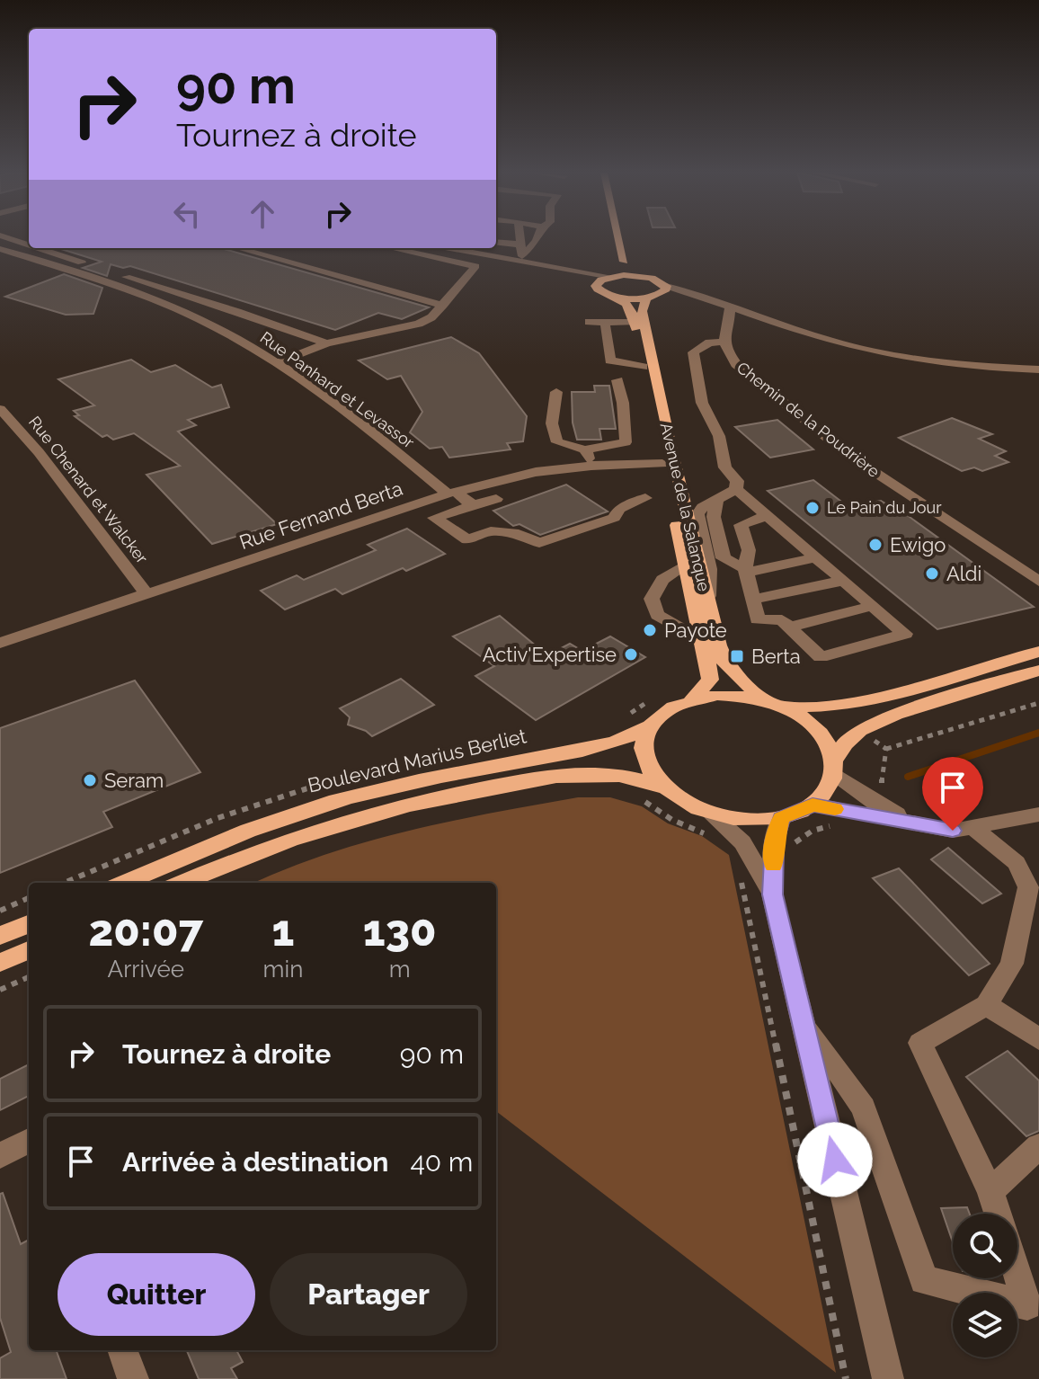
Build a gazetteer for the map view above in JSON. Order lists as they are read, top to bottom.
{
  "streets": {
    "main road": ["Avenue de la Salanque", "Boulevard Marius Berliet"],
    "street": [
      "Rue Panhard et Levassor",
      "Chemin de la Poudrière",
      "Rue Chenard et Walcker",
      "Rue Fernand Berta"
    ]
  },
  "crossings": [
    ["Rue Panhard et Levassor", "Rue Fernand Berta"],
    ["Rue Chenard et Walcker", "Rue Fernand Berta"],
    ["Avenue de la Salanque", "Rue Fernand Berta"],
    ["Avenue de la Salanque", "Boulevard Marius Berliet"]
  ],
  "places": {
    "other": [
      "Le Pain du Jour",
      "Ewigo",
      "Aldi",
      "Payote",
      "Activ'Expertise",
      "Seram"
    ],
    "transit": ["Berta"]
  },
  "page": {
    "turn": ["90 m", "Tournez à droite"],
    "eta": [
      "20:07",
      "Arrivée",
      "1",
      "min",
      "130",
      "m"
    ],
    "list": [
      {
        "name": "Tournez à droite",
        "value": "90 m"
      },
      {
        "name": "Arrivée à destination",
        "value": "40 m"
      }
    ],
    "buttons": ["Quitter", "Partager"]
  }
}
